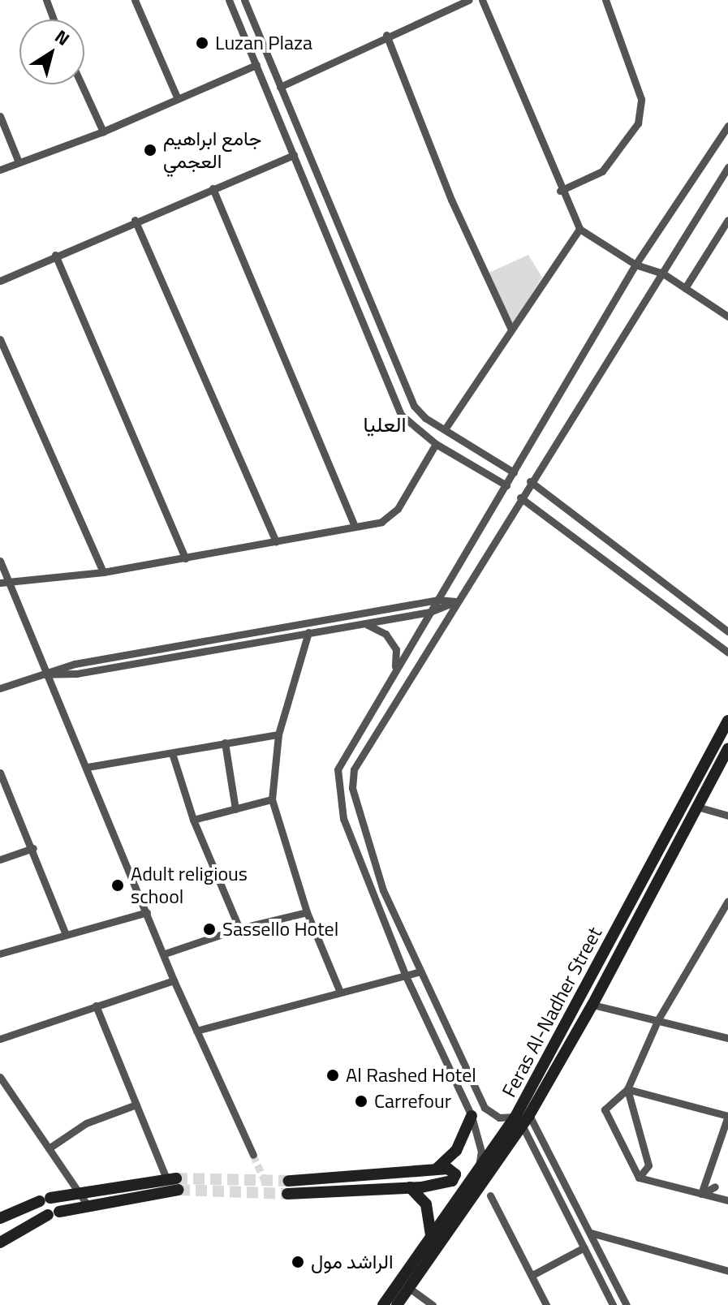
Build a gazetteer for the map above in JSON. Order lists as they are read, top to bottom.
{
  "streets": {
    "street": ["Feras Al-Nadher Street"]
  },
  "districts": ["العليا"],
  "places": [
    "Luzan Plaza",
    "جامع ابراهيم العجمي",
    "Adult religious school",
    "Sassello Hotel",
    "Al Rashed Hotel",
    "Carrefour",
    "الراشد مول"
  ],
  "north": "top right"
}
